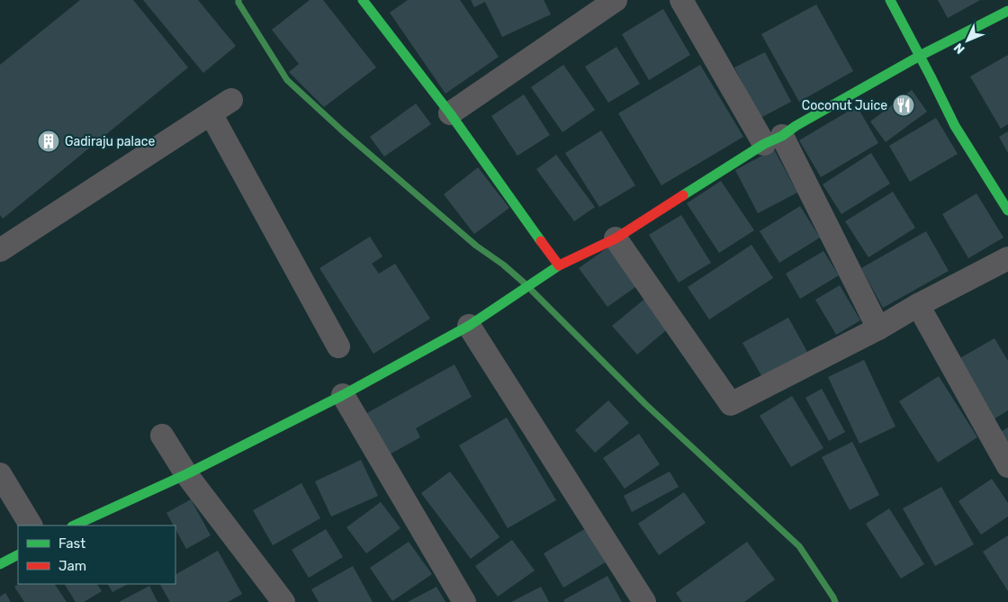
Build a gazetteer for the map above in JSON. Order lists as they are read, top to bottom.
{
  "places": {
    "restaurant": ["Coconut Juice"],
    "building": ["Gadiraju palace"]
  },
  "legend": ["Fast", "Jam"],
  "north": "bottom left"
}
